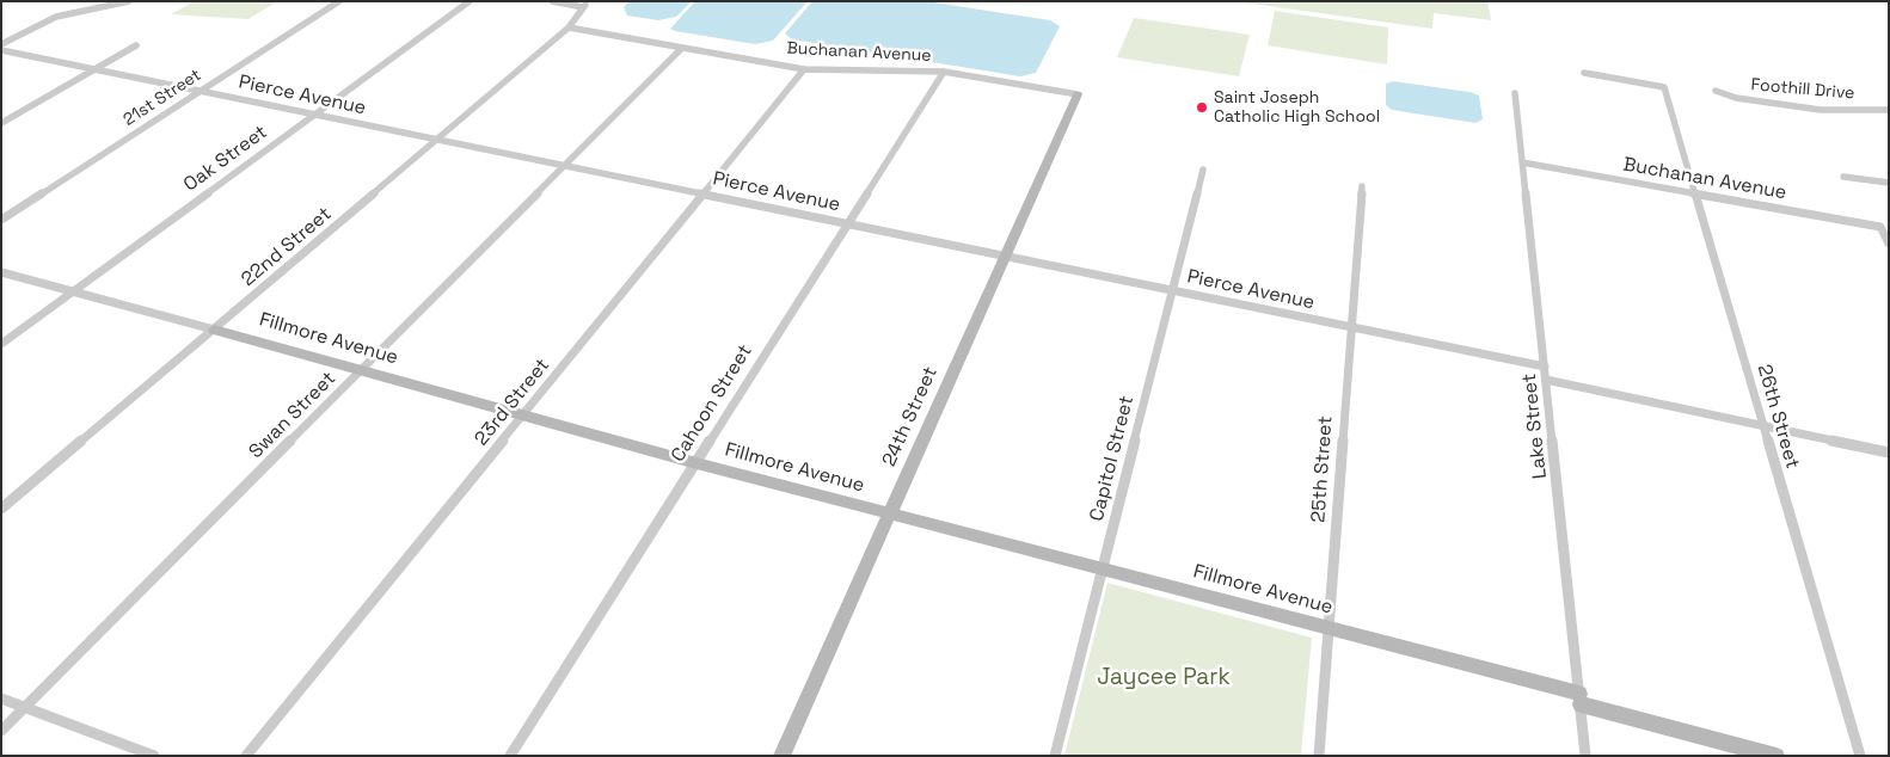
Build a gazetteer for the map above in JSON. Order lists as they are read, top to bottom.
{
  "streets": {
    "street": [
      "Buchanan Avenue",
      "Foothill Drive",
      "Pierce Avenue",
      "21st Street",
      "Oak Street",
      "22nd Street",
      "Fillmore Avenue",
      "23rd Street",
      "Cahoon Street",
      "Swan Street",
      "24th Street",
      "26th Street",
      "Lake Street",
      "Capitol Street",
      "25th Street"
    ]
  },
  "crossings": [
    ["Buchanan Avenue", "22nd Street"],
    ["Buchanan Avenue", "23rd Street"],
    ["Buchanan Avenue", "Cahoon Street"],
    ["Buchanan Avenue", "Swan Street"],
    ["Buchanan Avenue", "24th Street"],
    ["Buchanan Avenue", "26th Street"],
    ["Buchanan Avenue", "Lake Street"],
    ["Pierce Avenue", "21st Street"],
    ["Pierce Avenue", "Oak Street"],
    ["Pierce Avenue", "22nd Street"],
    ["Pierce Avenue", "23rd Street"],
    ["Pierce Avenue", "Cahoon Street"],
    ["Pierce Avenue", "Swan Street"],
    ["Pierce Avenue", "24th Street"],
    ["Pierce Avenue", "Lake Street"],
    ["Pierce Avenue", "Capitol Street"],
    ["Pierce Avenue", "25th Street"],
    ["Oak Street", "Fillmore Avenue"],
    ["22nd Street", "Fillmore Avenue"],
    ["Fillmore Avenue", "23rd Street"],
    ["Fillmore Avenue", "Cahoon Street"],
    ["Fillmore Avenue", "Swan Street"],
    ["Fillmore Avenue", "24th Street"],
    ["Fillmore Avenue", "Lake Street"],
    ["Fillmore Avenue", "Capitol Street"],
    ["Fillmore Avenue", "25th Street"]
  ],
  "parks": ["Jaycee Park"],
  "places": ["Saint Joseph Catholic High School"]
}
